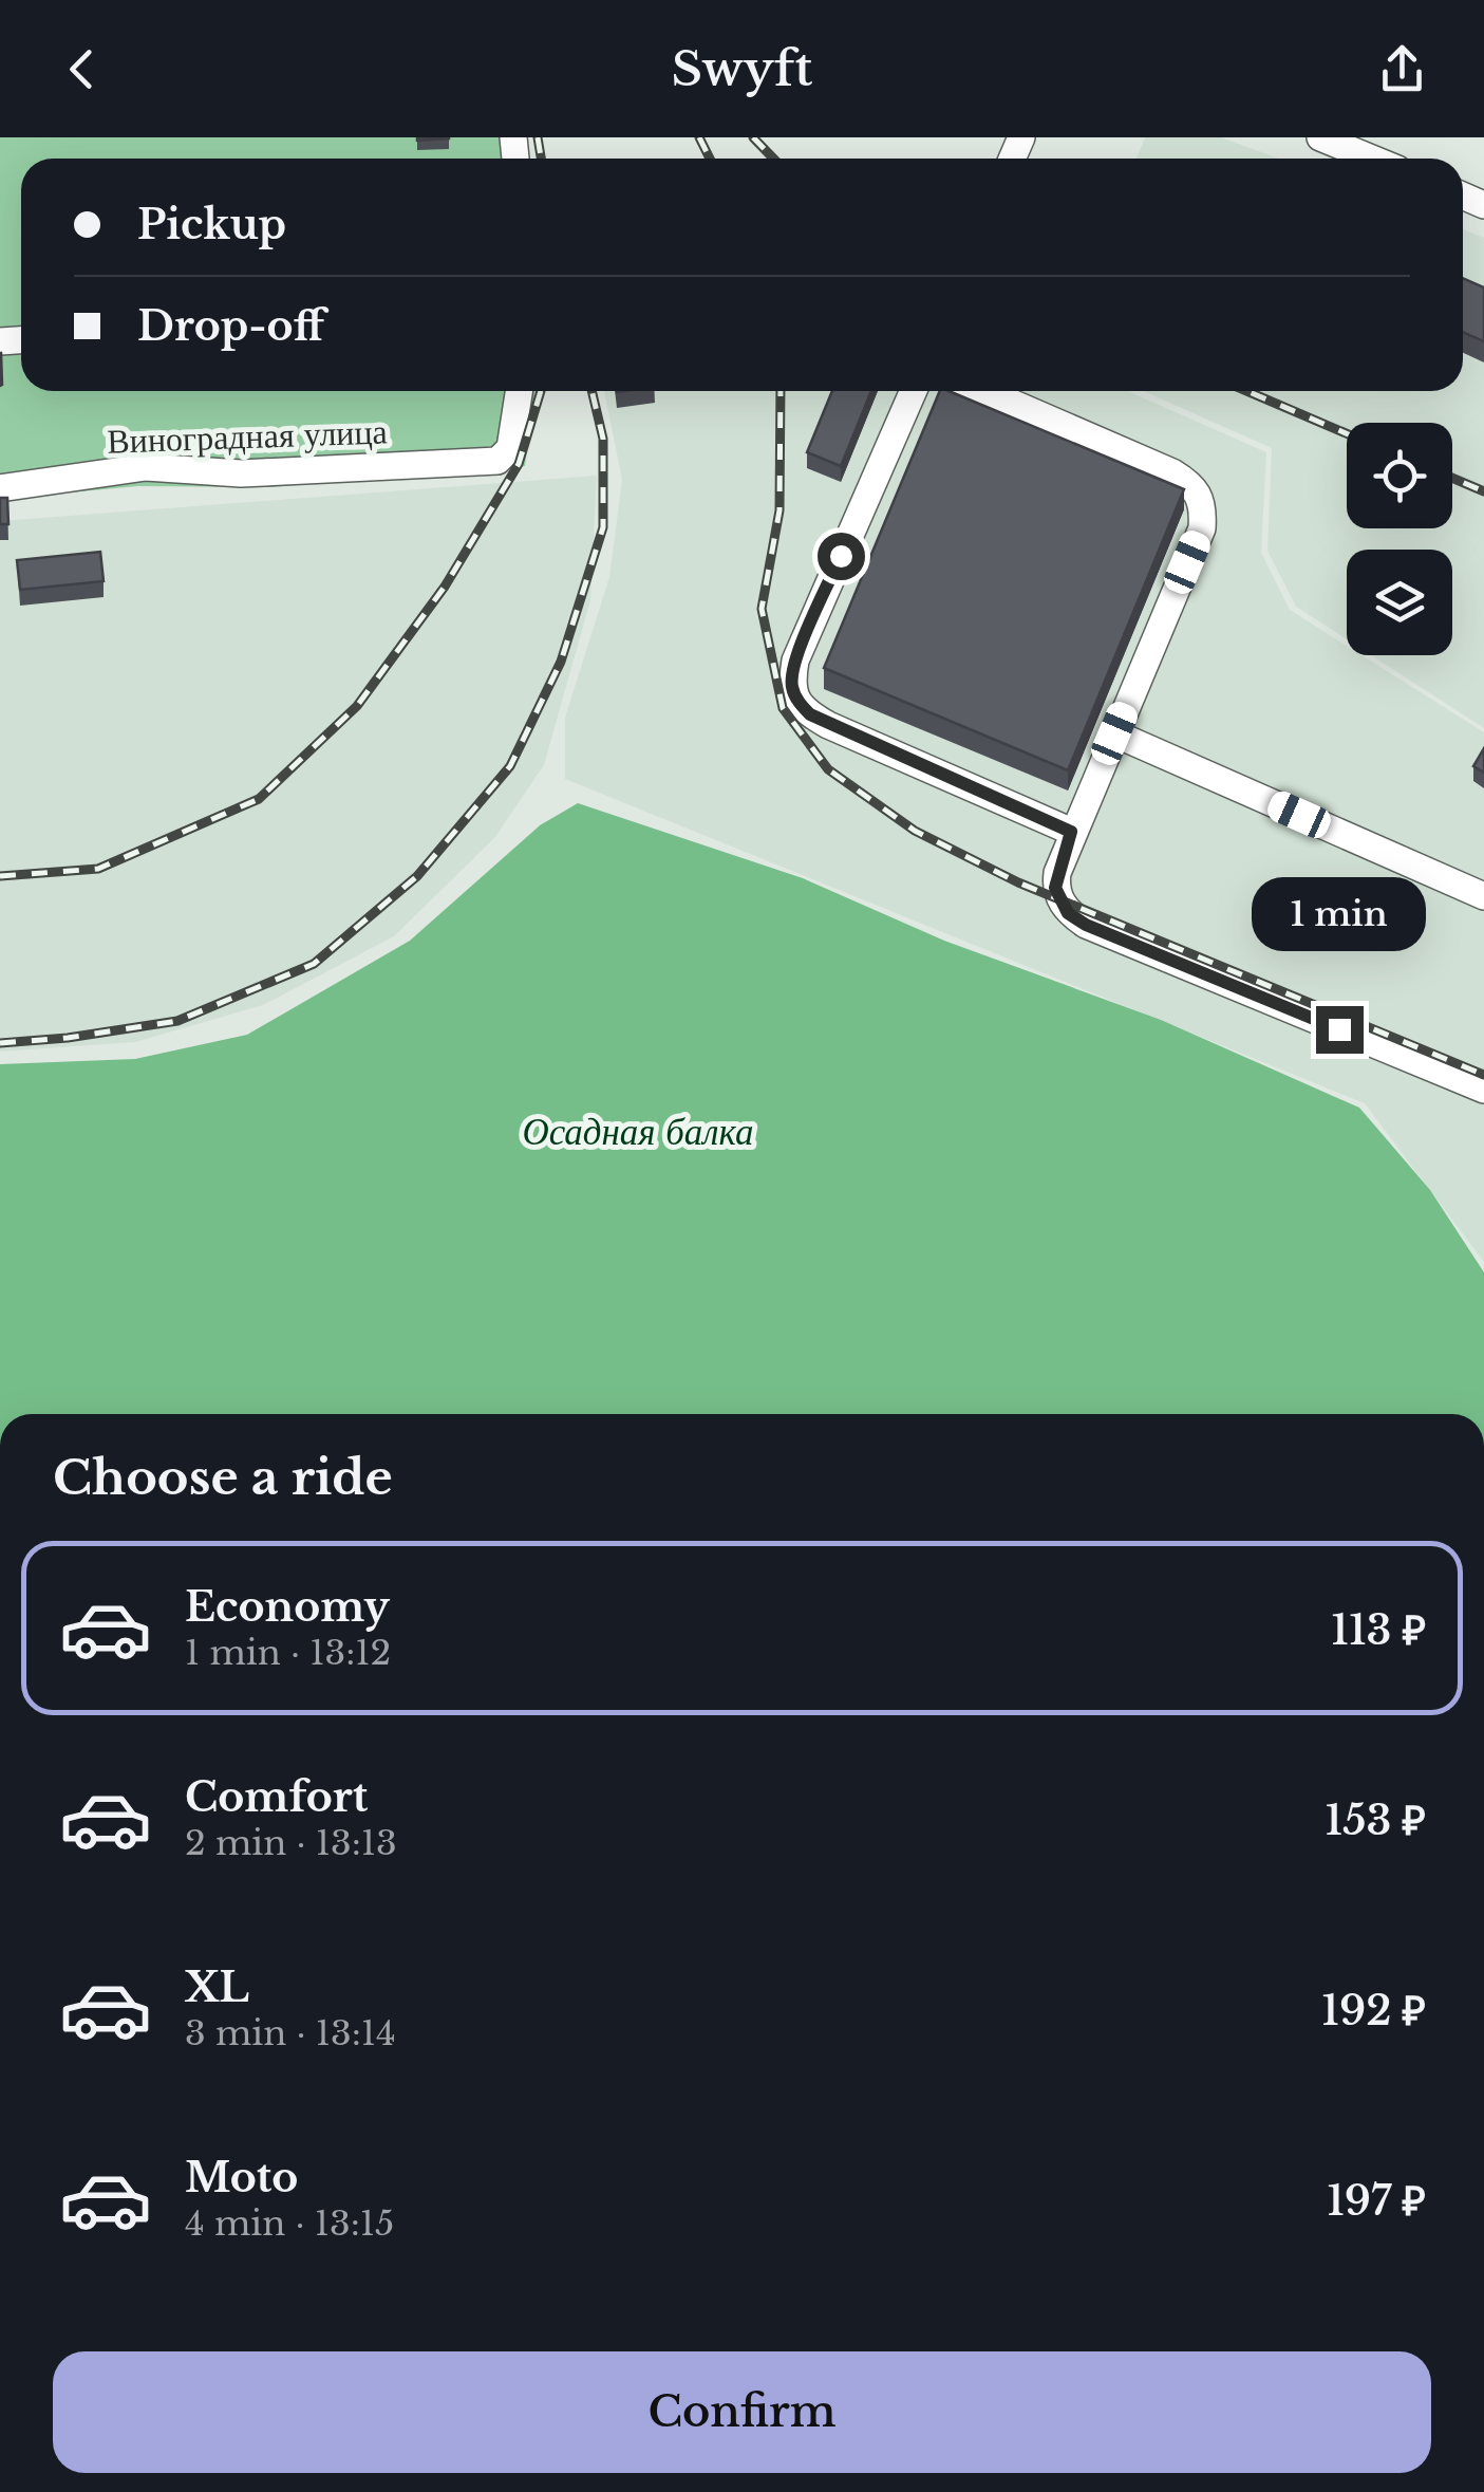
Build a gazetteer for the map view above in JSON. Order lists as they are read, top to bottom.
{
  "streets": {
    "street": ["Виноградная улица"]
  },
  "water": ["Осадная балка"],
  "page": {
    "header": "Swyft",
    "banner": ["Pickup", "Drop-off"],
    "bubble": "1 min",
    "heading": "Choose a ride",
    "list": [
      {
        "name": "Economy",
        "note": "1 min · 13:12",
        "value": "113 ₽"
      },
      {
        "name": "Comfort",
        "note": "2 min · 13:13",
        "value": "153 ₽"
      },
      {
        "name": "XL",
        "note": "3 min · 13:14",
        "value": "192 ₽"
      },
      {
        "name": "Moto",
        "note": "4 min · 13:15",
        "value": "197 ₽"
      }
    ],
    "buttons": "Confirm"
  }
}
